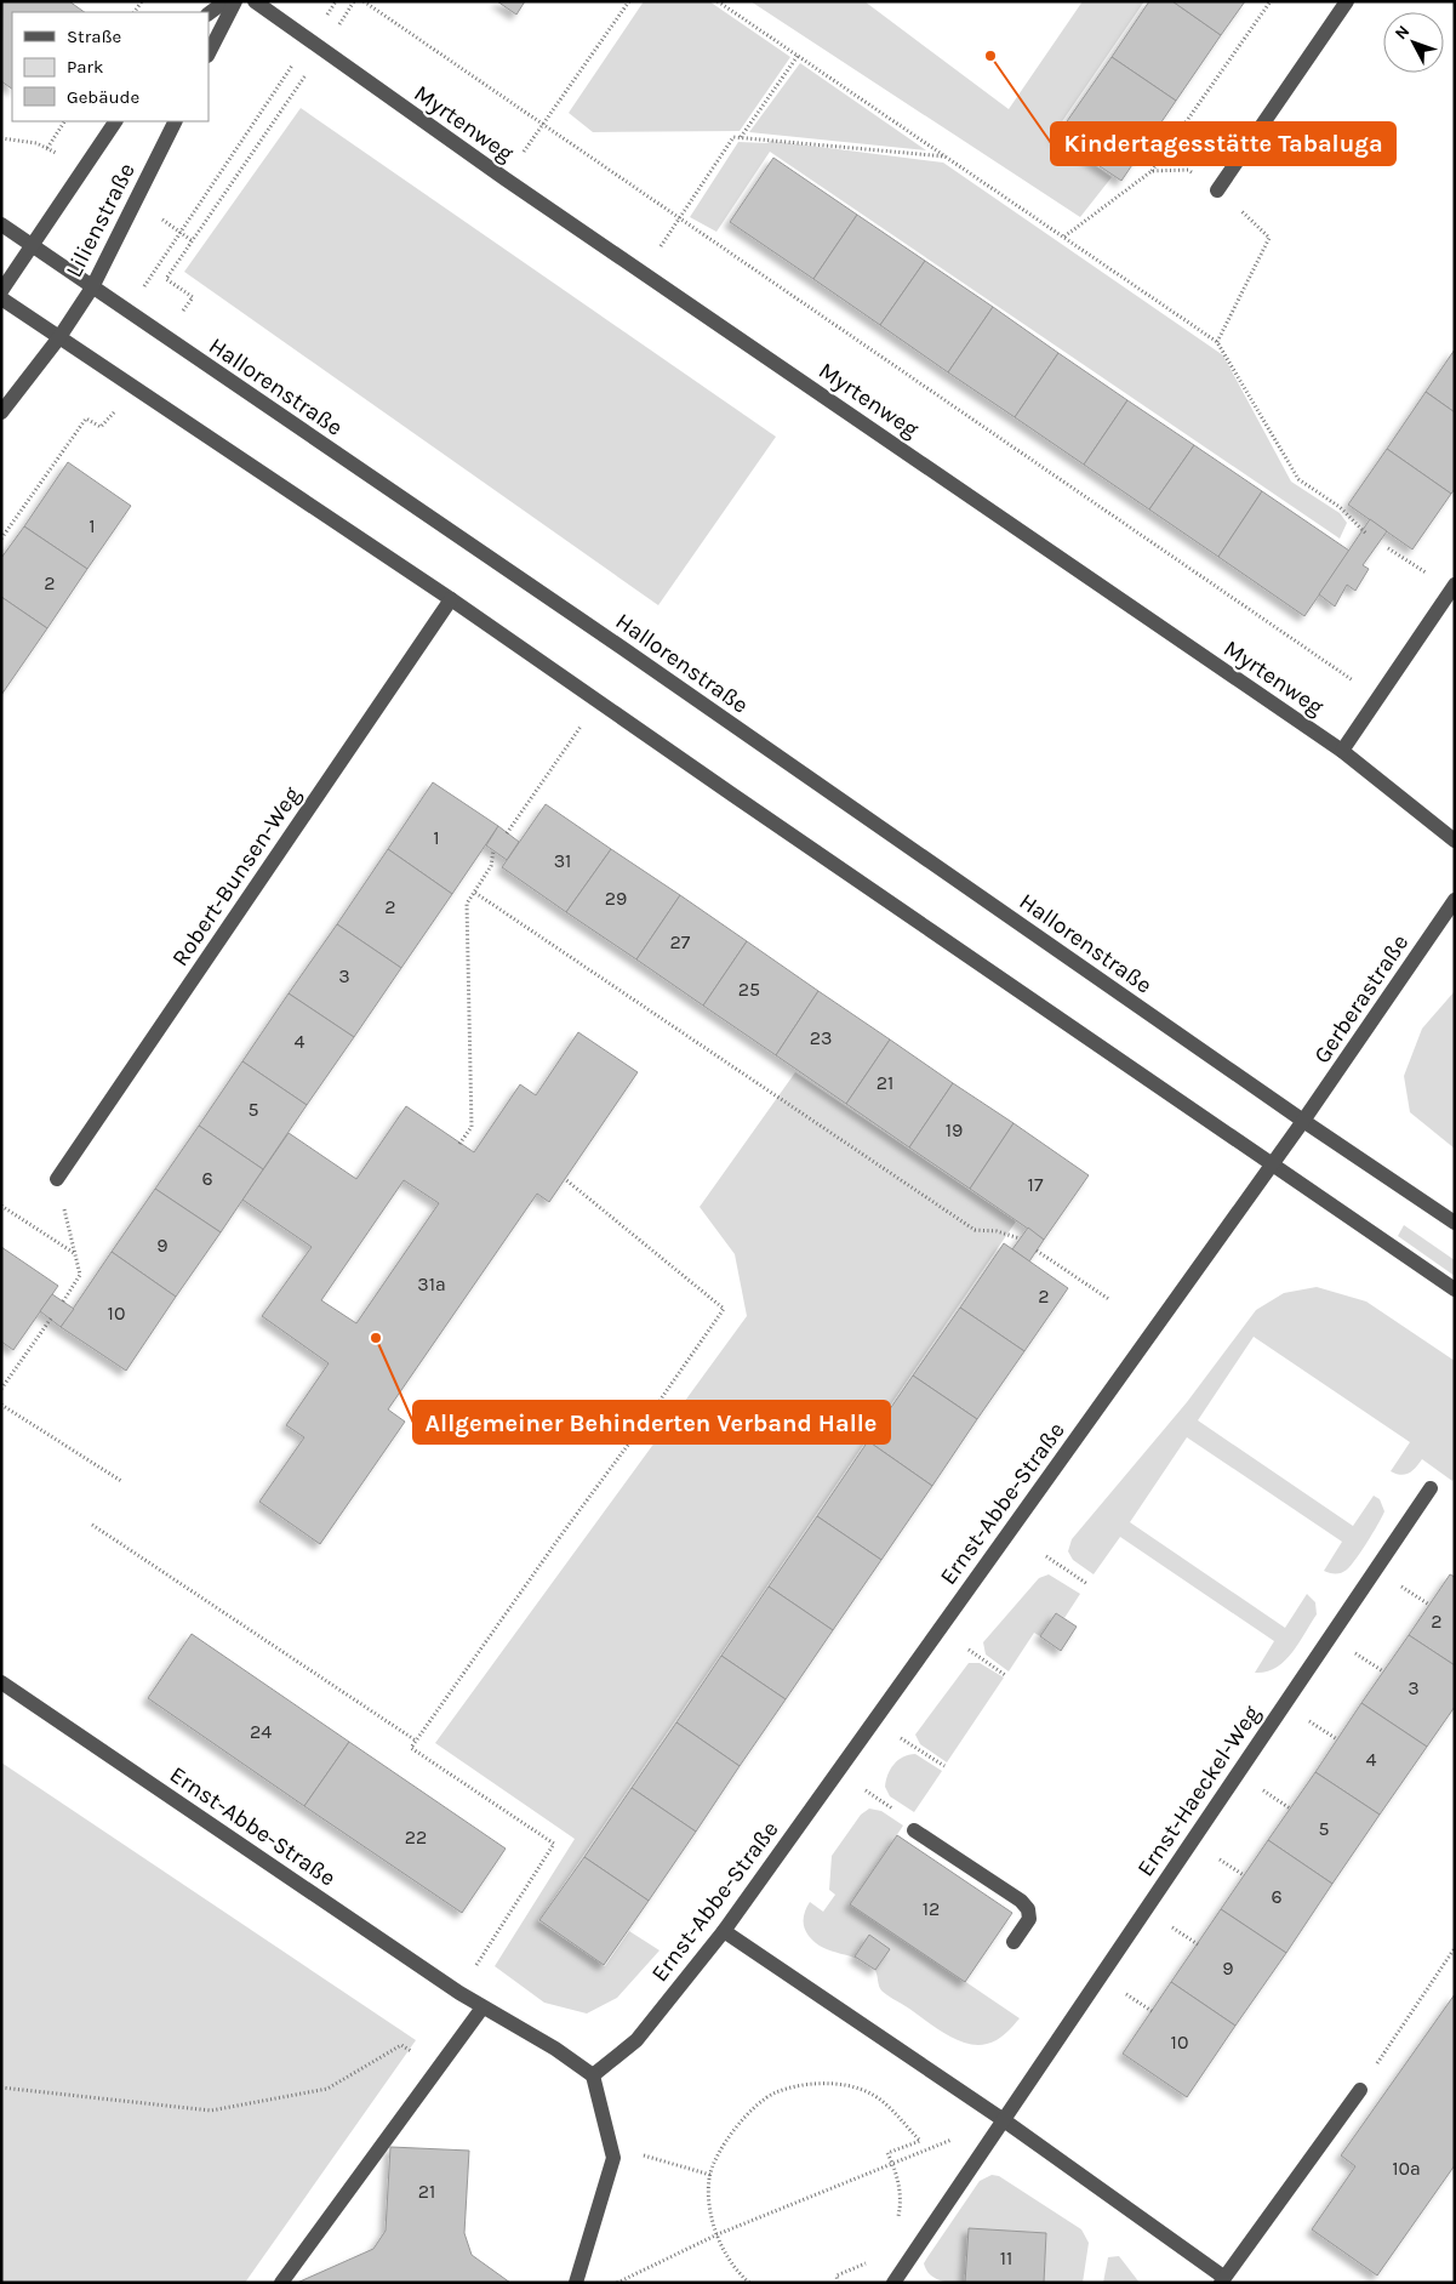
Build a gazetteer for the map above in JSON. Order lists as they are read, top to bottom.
{
  "streets": {
    "street": [
      "Myrtenweg",
      "Lilienstraße",
      "Hallorenstraße",
      "Robert-Bunsen-Weg",
      "Gerberastraße",
      "Ernst-Abbe-Straße",
      "Ernst-Haeckel-Weg"
    ]
  },
  "crossings": [
    ["Lilienstraße", "Hallorenstraße"],
    ["Hallorenstraße", "Gerberastraße"]
  ],
  "places": ["Kindertagesstätte Tabaluga", "Allgemeiner Behinderten Verband Halle"],
  "house_numbers": [
    "1",
    "2",
    "1",
    "31",
    "29",
    "2",
    "27",
    "3",
    "25",
    "23",
    "4",
    "21",
    "5",
    "19",
    "6",
    "17",
    "9",
    "31a",
    "2",
    "10",
    "2",
    "3",
    "24",
    "4",
    "5",
    "22",
    "6",
    "12",
    "9",
    "10",
    "10a",
    "21",
    "11"
  ],
  "legend": ["Straße", "Park", "Gebäude"],
  "north": "top left"
}
